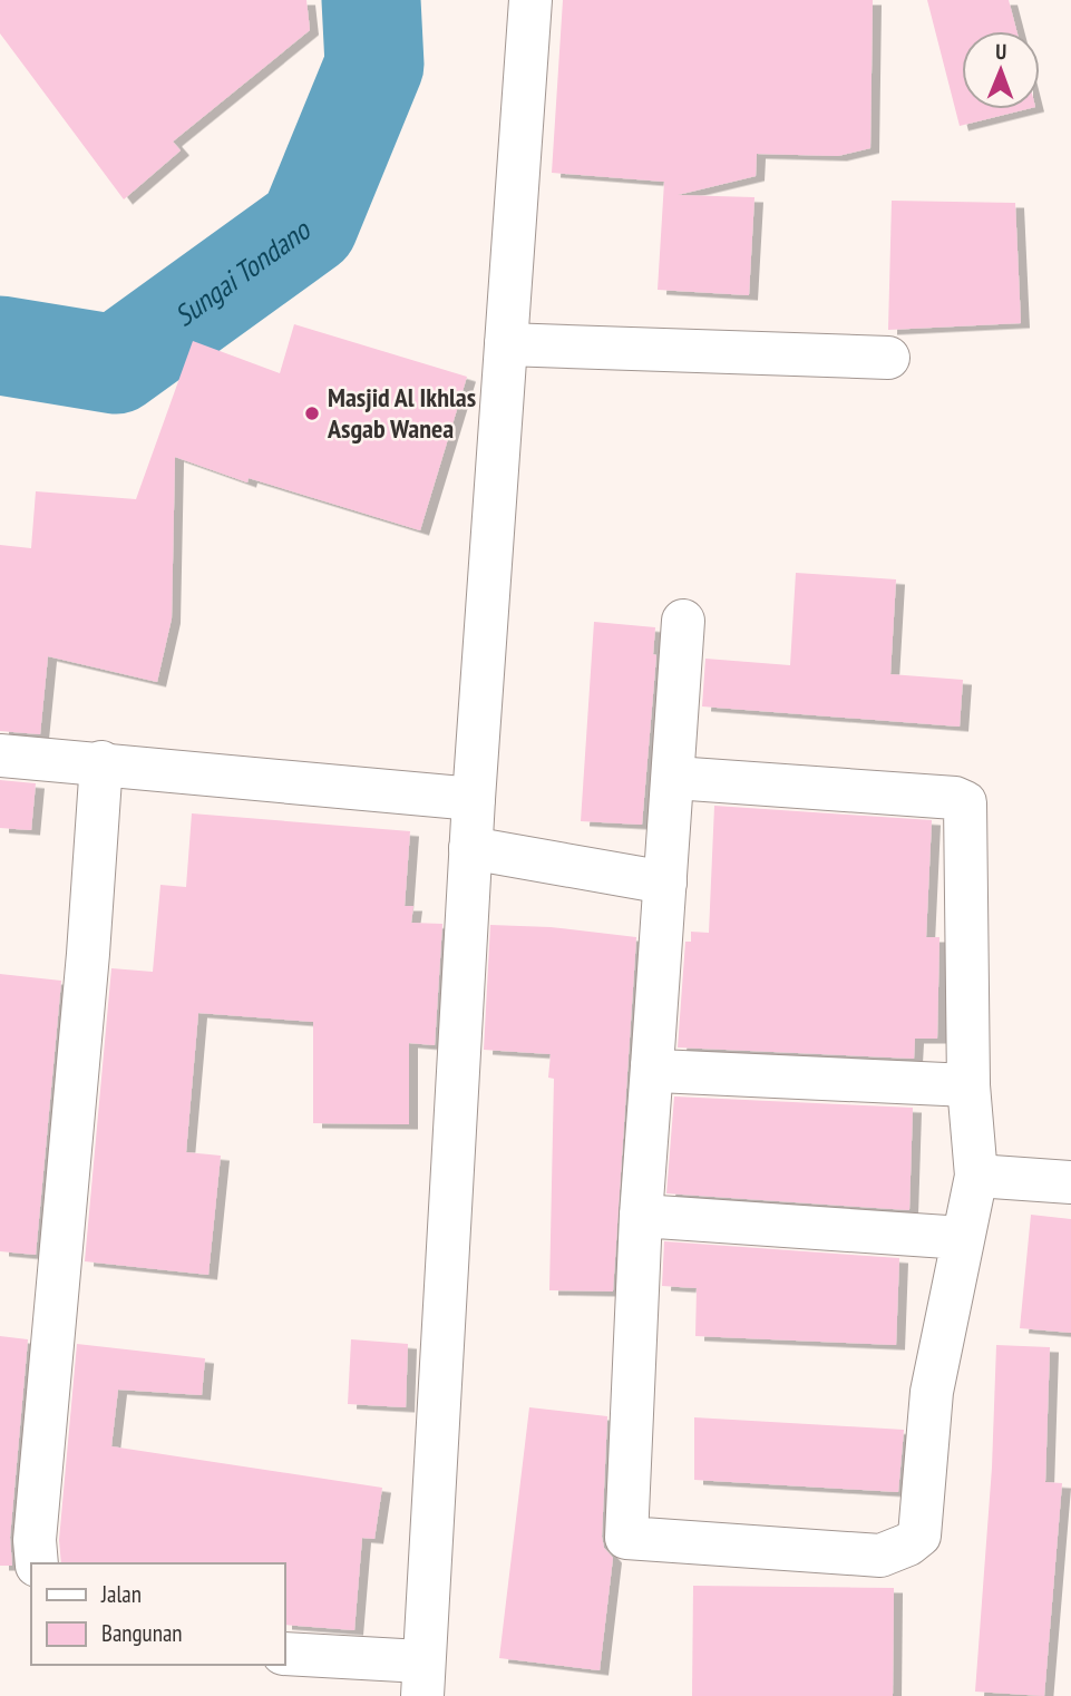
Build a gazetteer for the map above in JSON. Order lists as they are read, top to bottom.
{
  "water": ["Sungai Tondano"],
  "places": ["Masjid Al Ikhlas Asgab Wanea"],
  "legend": ["Jalan", "Bangunan"],
  "north": "top"
}
